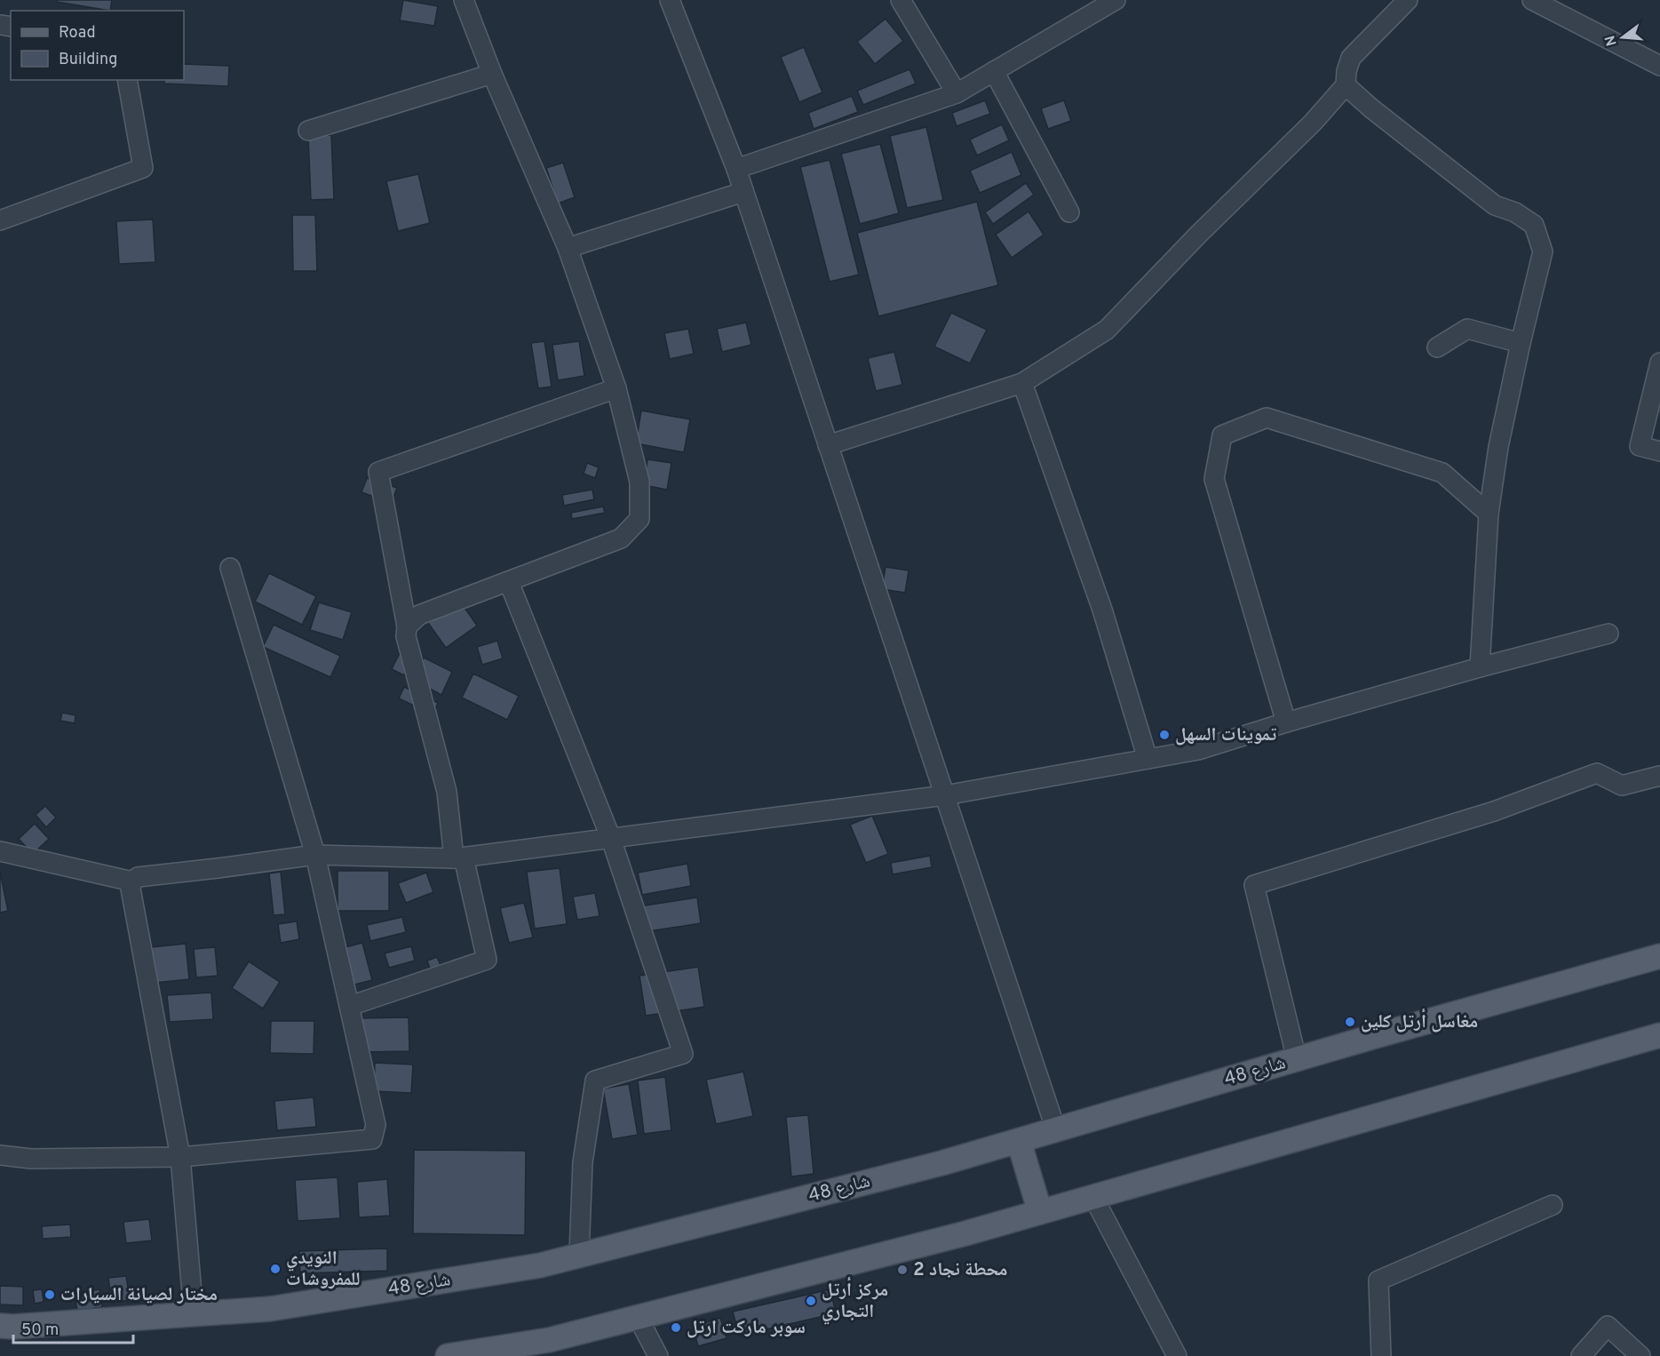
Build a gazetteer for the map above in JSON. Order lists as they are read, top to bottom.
{
  "streets": {
    "main road": ["شارع 48"]
  },
  "places": [
    "تموينات السهل",
    "مغاسل أرتل كلين",
    "النويدي للمفروشات",
    "محطة نجاد 2",
    "مختار لصيانة السيارات",
    "مركز أرتل التجاري",
    "سوبر ماركت ارتل"
  ],
  "legend": ["Road", "Building"],
  "scale_bar": "50 m",
  "north": "left"
}
